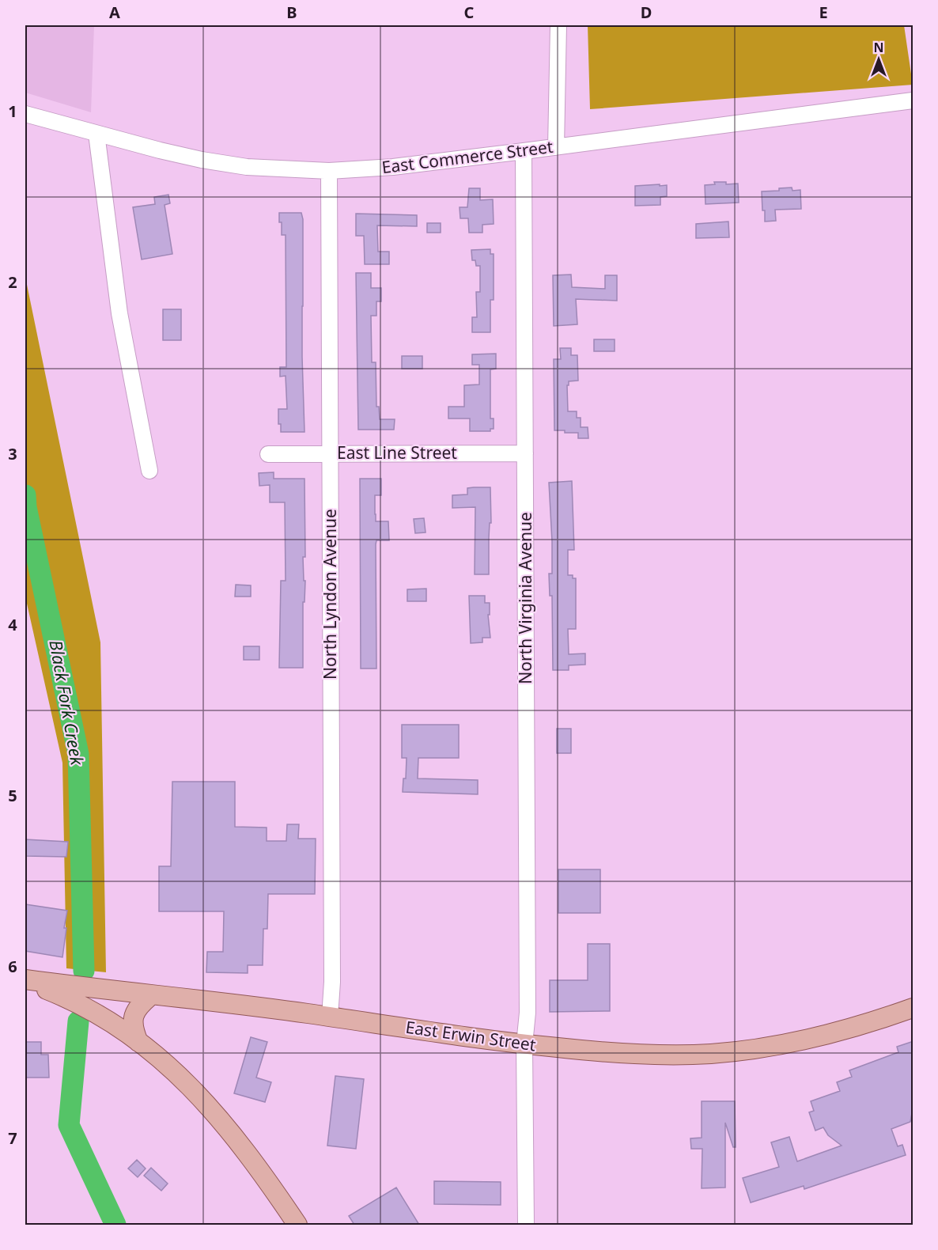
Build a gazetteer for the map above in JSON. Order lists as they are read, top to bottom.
{
  "streets": {
    "main road": ["East Erwin Street"],
    "street": [
      "East Commerce Street",
      "East Line Street",
      "North Lyndon Avenue",
      "North Virginia Avenue"
    ]
  },
  "crossings": [
    ["East Commerce Street", "North Lyndon Avenue"],
    ["East Commerce Street", "North Virginia Avenue"],
    ["East Line Street", "North Lyndon Avenue"],
    ["East Line Street", "North Virginia Avenue"],
    ["North Lyndon Avenue", "East Erwin Street"],
    ["North Virginia Avenue", "East Erwin Street"]
  ],
  "water": ["Black Fork Creek"],
  "north": "top",
  "grid": {
    "columns": [
      "A",
      "B",
      "C",
      "D",
      "E"
    ],
    "rows": [
      "1",
      "2",
      "3",
      "4",
      "5",
      "6",
      "7"
    ]
  }
}
